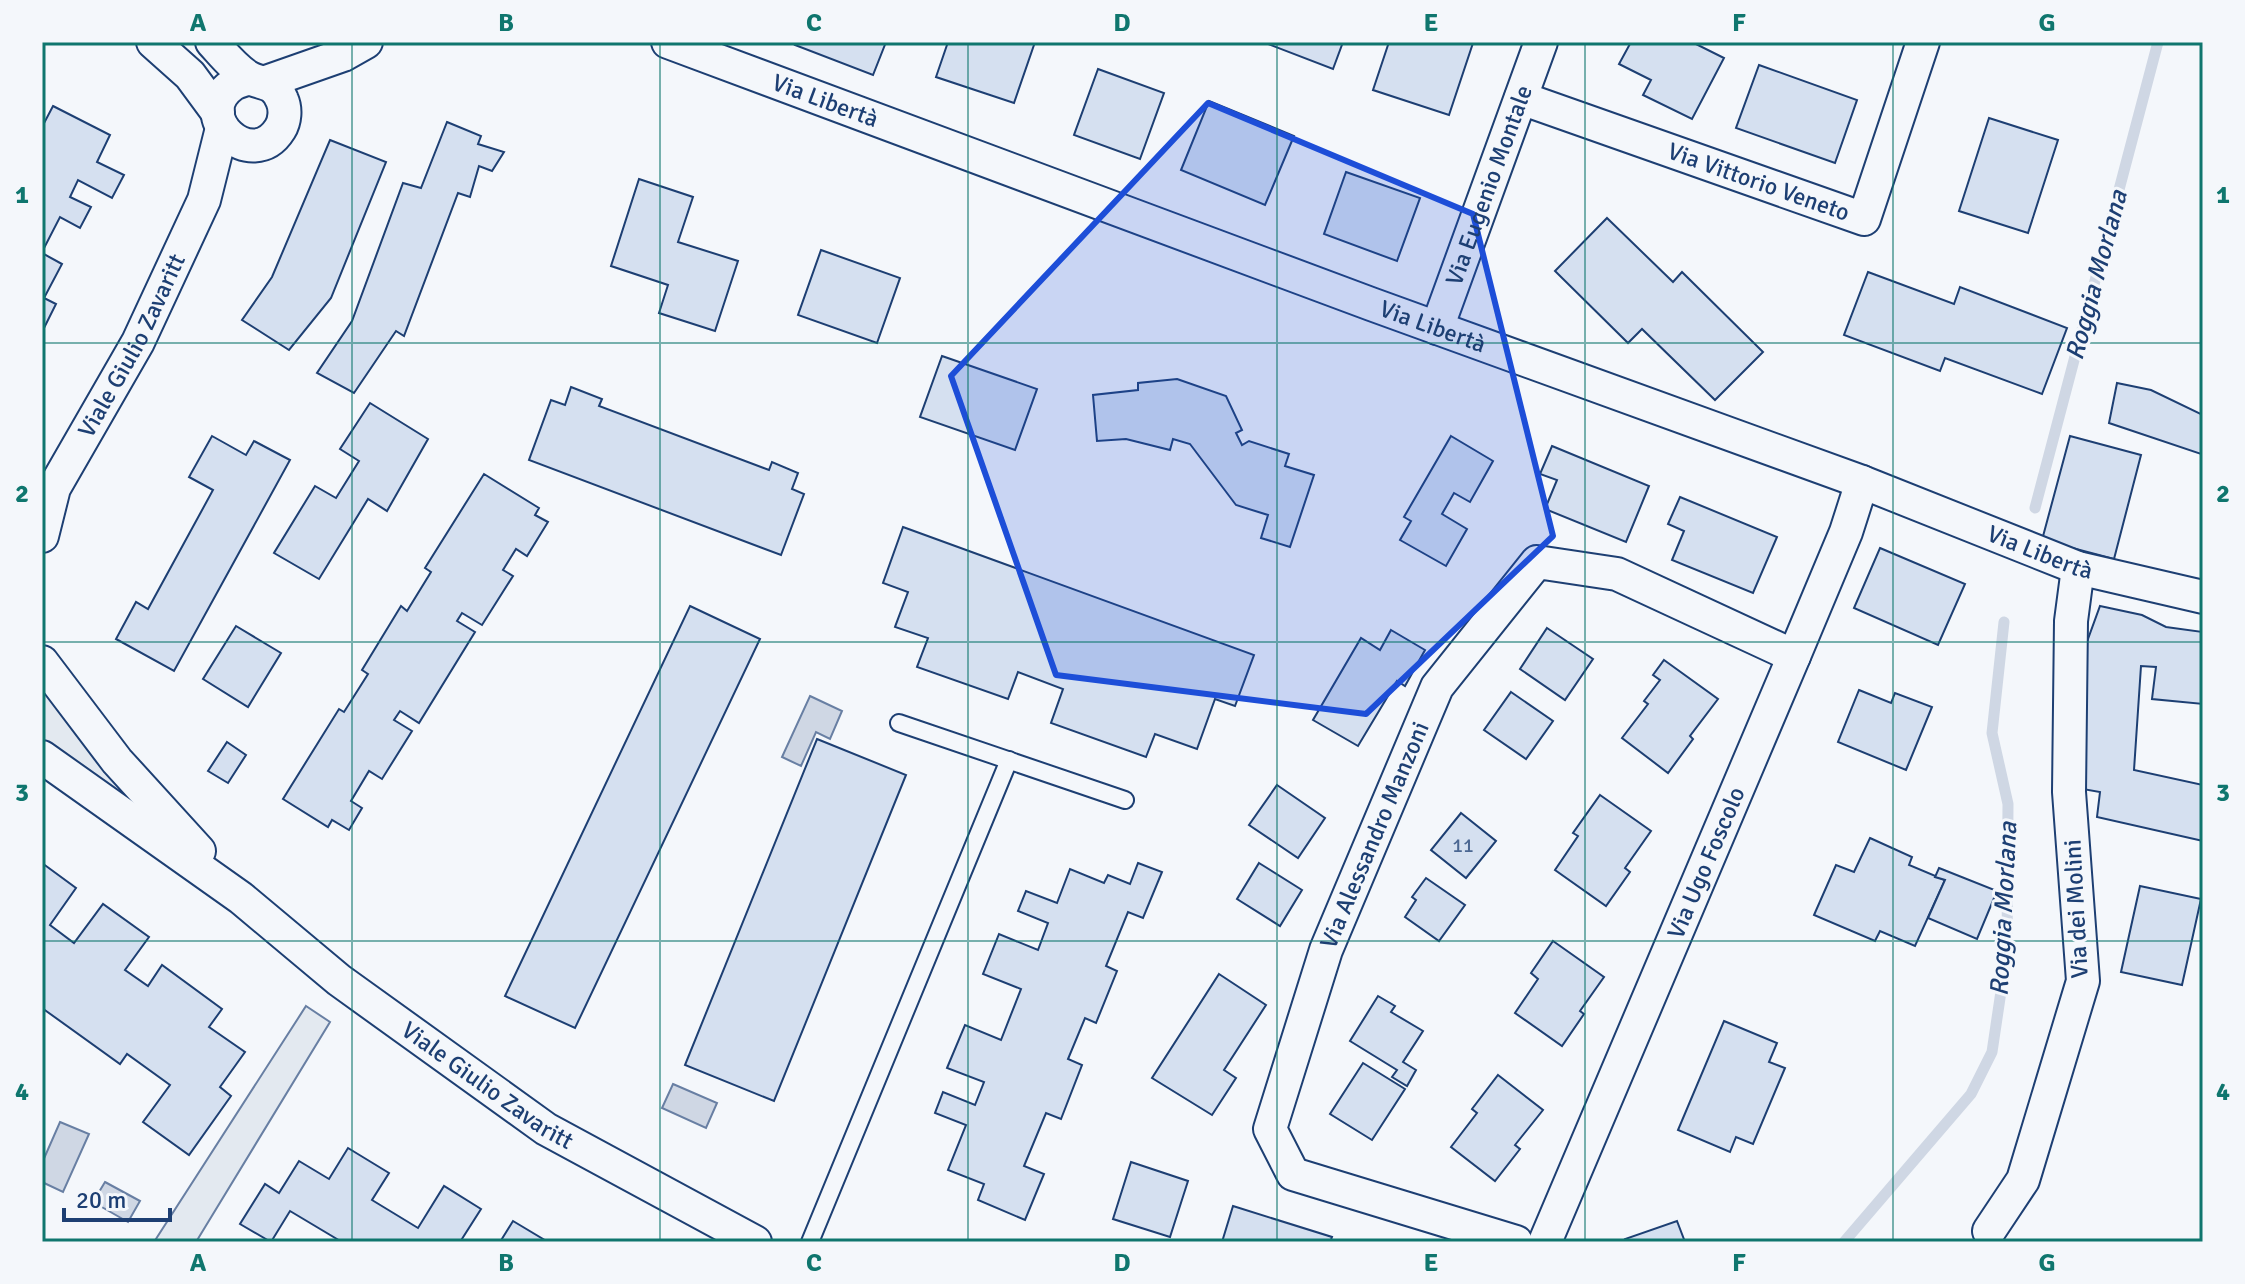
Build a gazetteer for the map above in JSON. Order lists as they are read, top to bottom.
{
  "streets": {
    "street": [
      "Via Libertà",
      "Via Vittorio Veneto",
      "Via Eugenio Montale",
      "Viale Giulio Zavaritt",
      "Via Alessandro Manzoni",
      "Via Ugo Foscolo",
      "Via dei Molini"
    ]
  },
  "crossings": [
    ["Via Libertà", "Via Eugenio Montale"],
    ["Via Libertà", "Via Ugo Foscolo"],
    ["Via Libertà", "Via dei Molini"],
    ["Via Vittorio Veneto", "Via Eugenio Montale"],
    ["Via Alessandro Manzoni", "Via Ugo Foscolo"]
  ],
  "water": ["Roggia Morlana"],
  "house_numbers": ["11"],
  "scale_bar": "20 m",
  "grid": {
    "columns": [
      "A",
      "B",
      "C",
      "D",
      "E",
      "F",
      "G"
    ],
    "rows": [
      "1",
      "2",
      "3",
      "4"
    ]
  }
}
